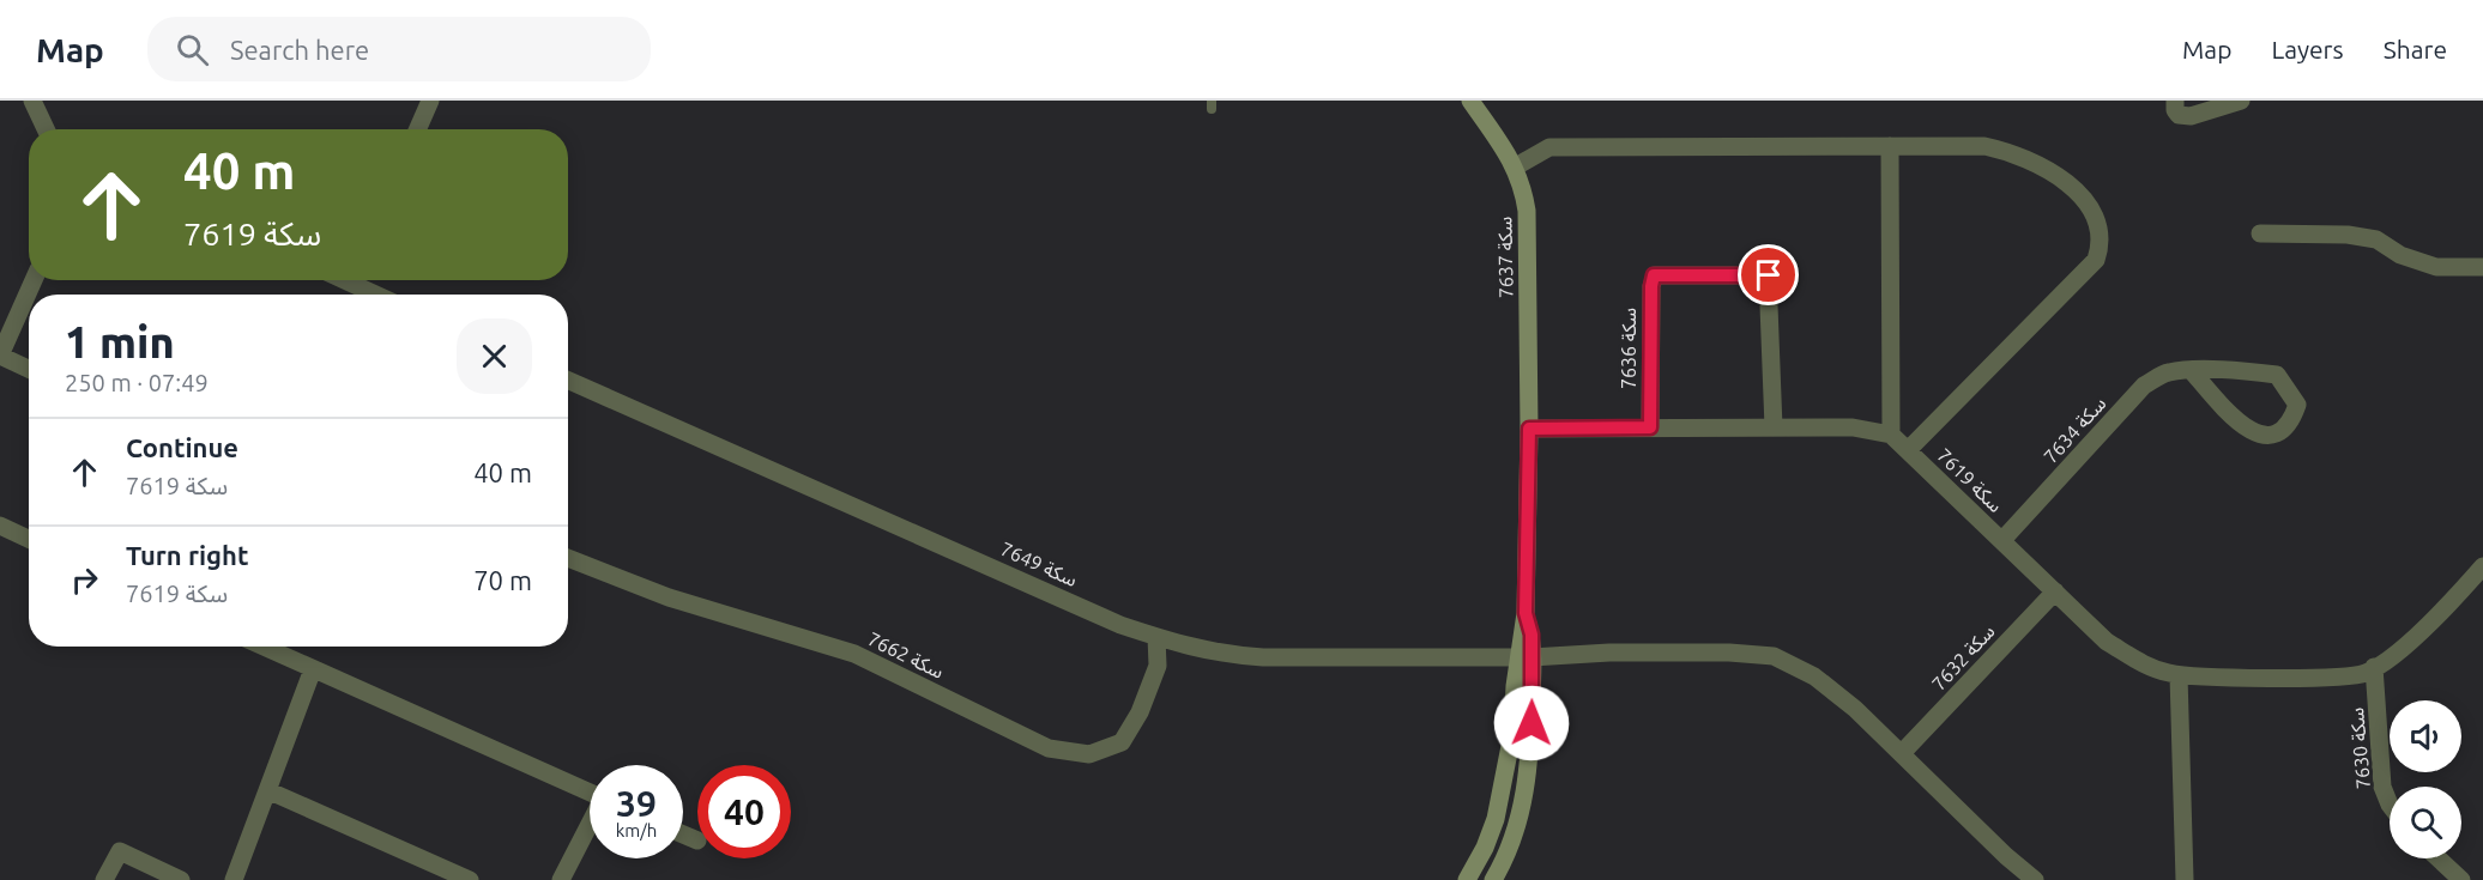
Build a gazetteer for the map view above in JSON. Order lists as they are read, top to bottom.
{
  "streets": {
    "street": [
      "سكة 7637",
      "سكة 7636",
      "سكة 7634",
      "سكة 7619",
      "سكة 7649",
      "سكة 7662",
      "سكة 7632",
      "سكة 7630"
    ]
  },
  "crossings": [
    ["سكة 7634", "سكة 7619"],
    ["سكة 7619", "سكة 7632"],
    ["سكة 7619", "سكة 7630"],
    ["سكة 7649", "سكة 7662"],
    ["سكة 7649", "سكة 7632"]
  ],
  "page": {
    "header": "Map",
    "search": "Search here",
    "nav": ["Map", "Layers", "Share"],
    "turn": ["40 m", "سكة 7619"],
    "heading": ["1 min", "250 m · 07:49"],
    "list": [
      {
        "name": "Continue",
        "note": "سكة 7619",
        "value": "40 m"
      },
      {
        "name": "Turn right",
        "note": "سكة 7619",
        "value": "70 m"
      }
    ],
    "speed": "39 km/h",
    "limit": "40"
  }
}
